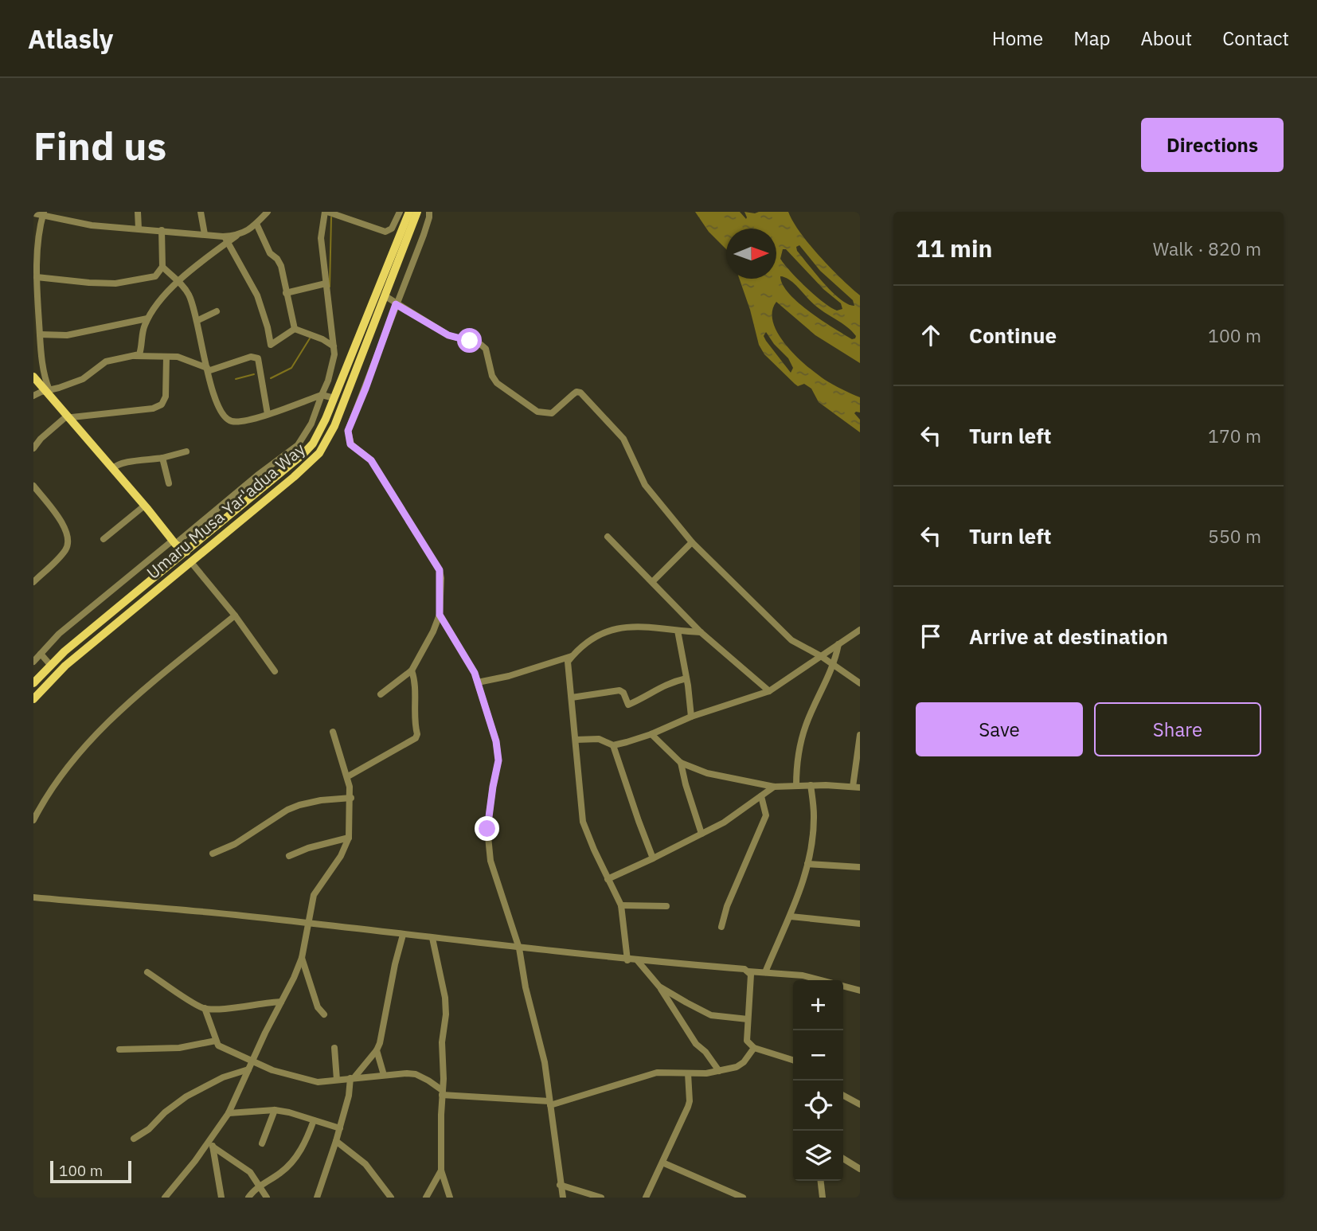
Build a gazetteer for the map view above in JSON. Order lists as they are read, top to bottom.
{
  "streets": {
    "main road": ["Umaru Musa Yar'adua Way"]
  },
  "scale_bar": "100 m",
  "north": "right",
  "page": {
    "header": "Atlasly",
    "nav": [
      "Home",
      "Map",
      "About",
      "Contact"
    ],
    "buttons": [
      "Directions",
      ["Save", "Share"]
    ],
    "title": "Find us",
    "heading": ["11 min", "Walk · 820 m"],
    "list": [
      ["Continue", "100 m"],
      ["Turn left", "170 m"],
      ["Turn left", "550 m"],
      "Arrive at destination"
    ],
    "map_buttons": ["+", "−"],
    "scale": "100 m"
  }
}
